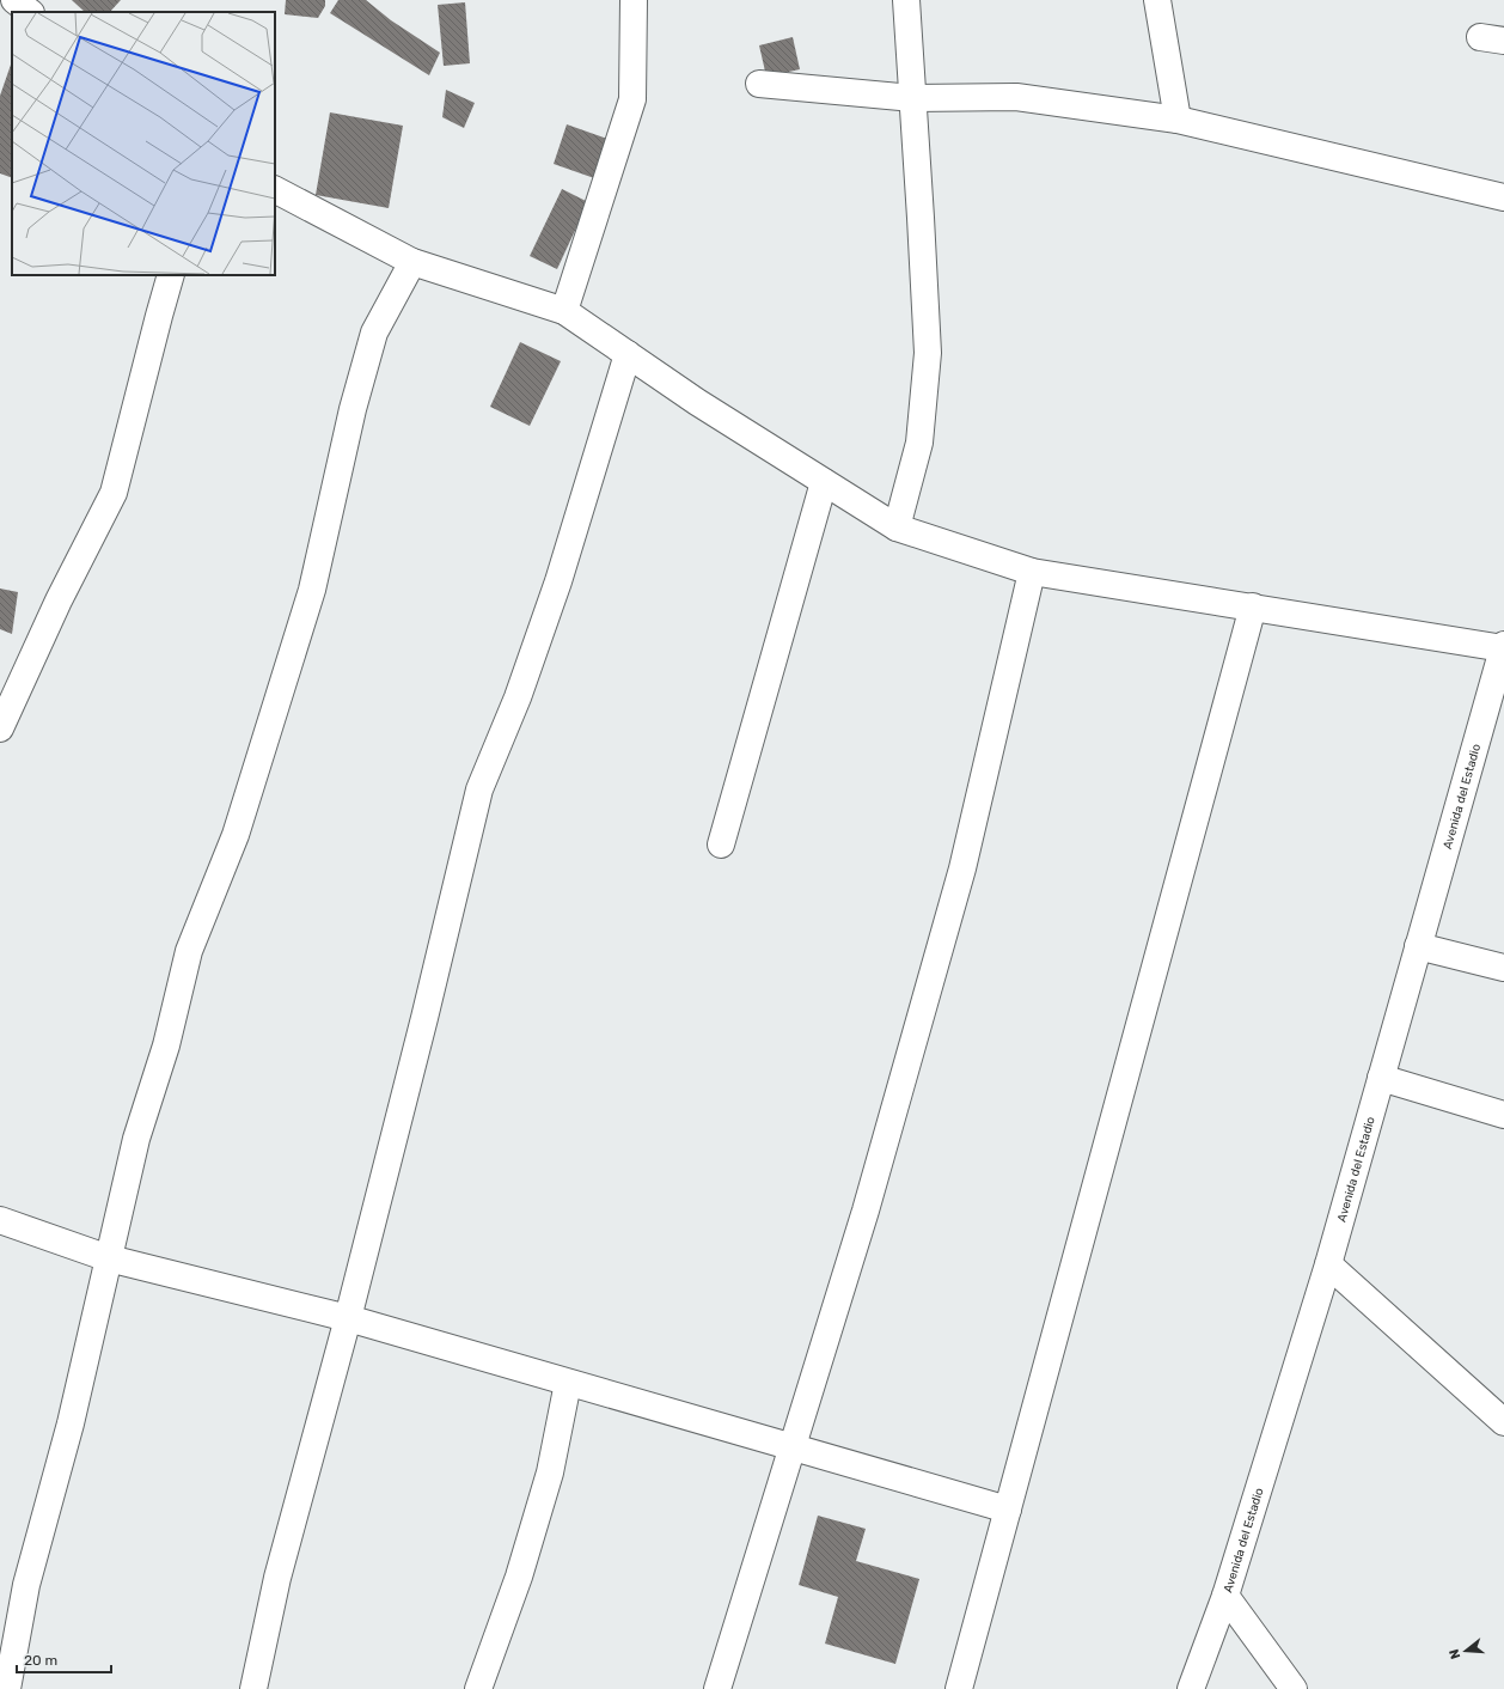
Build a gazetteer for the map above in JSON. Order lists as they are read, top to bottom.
{
  "streets": {
    "street": ["Avenida del Estadio"]
  },
  "scale_bar": "20 m",
  "north": "left"
}
